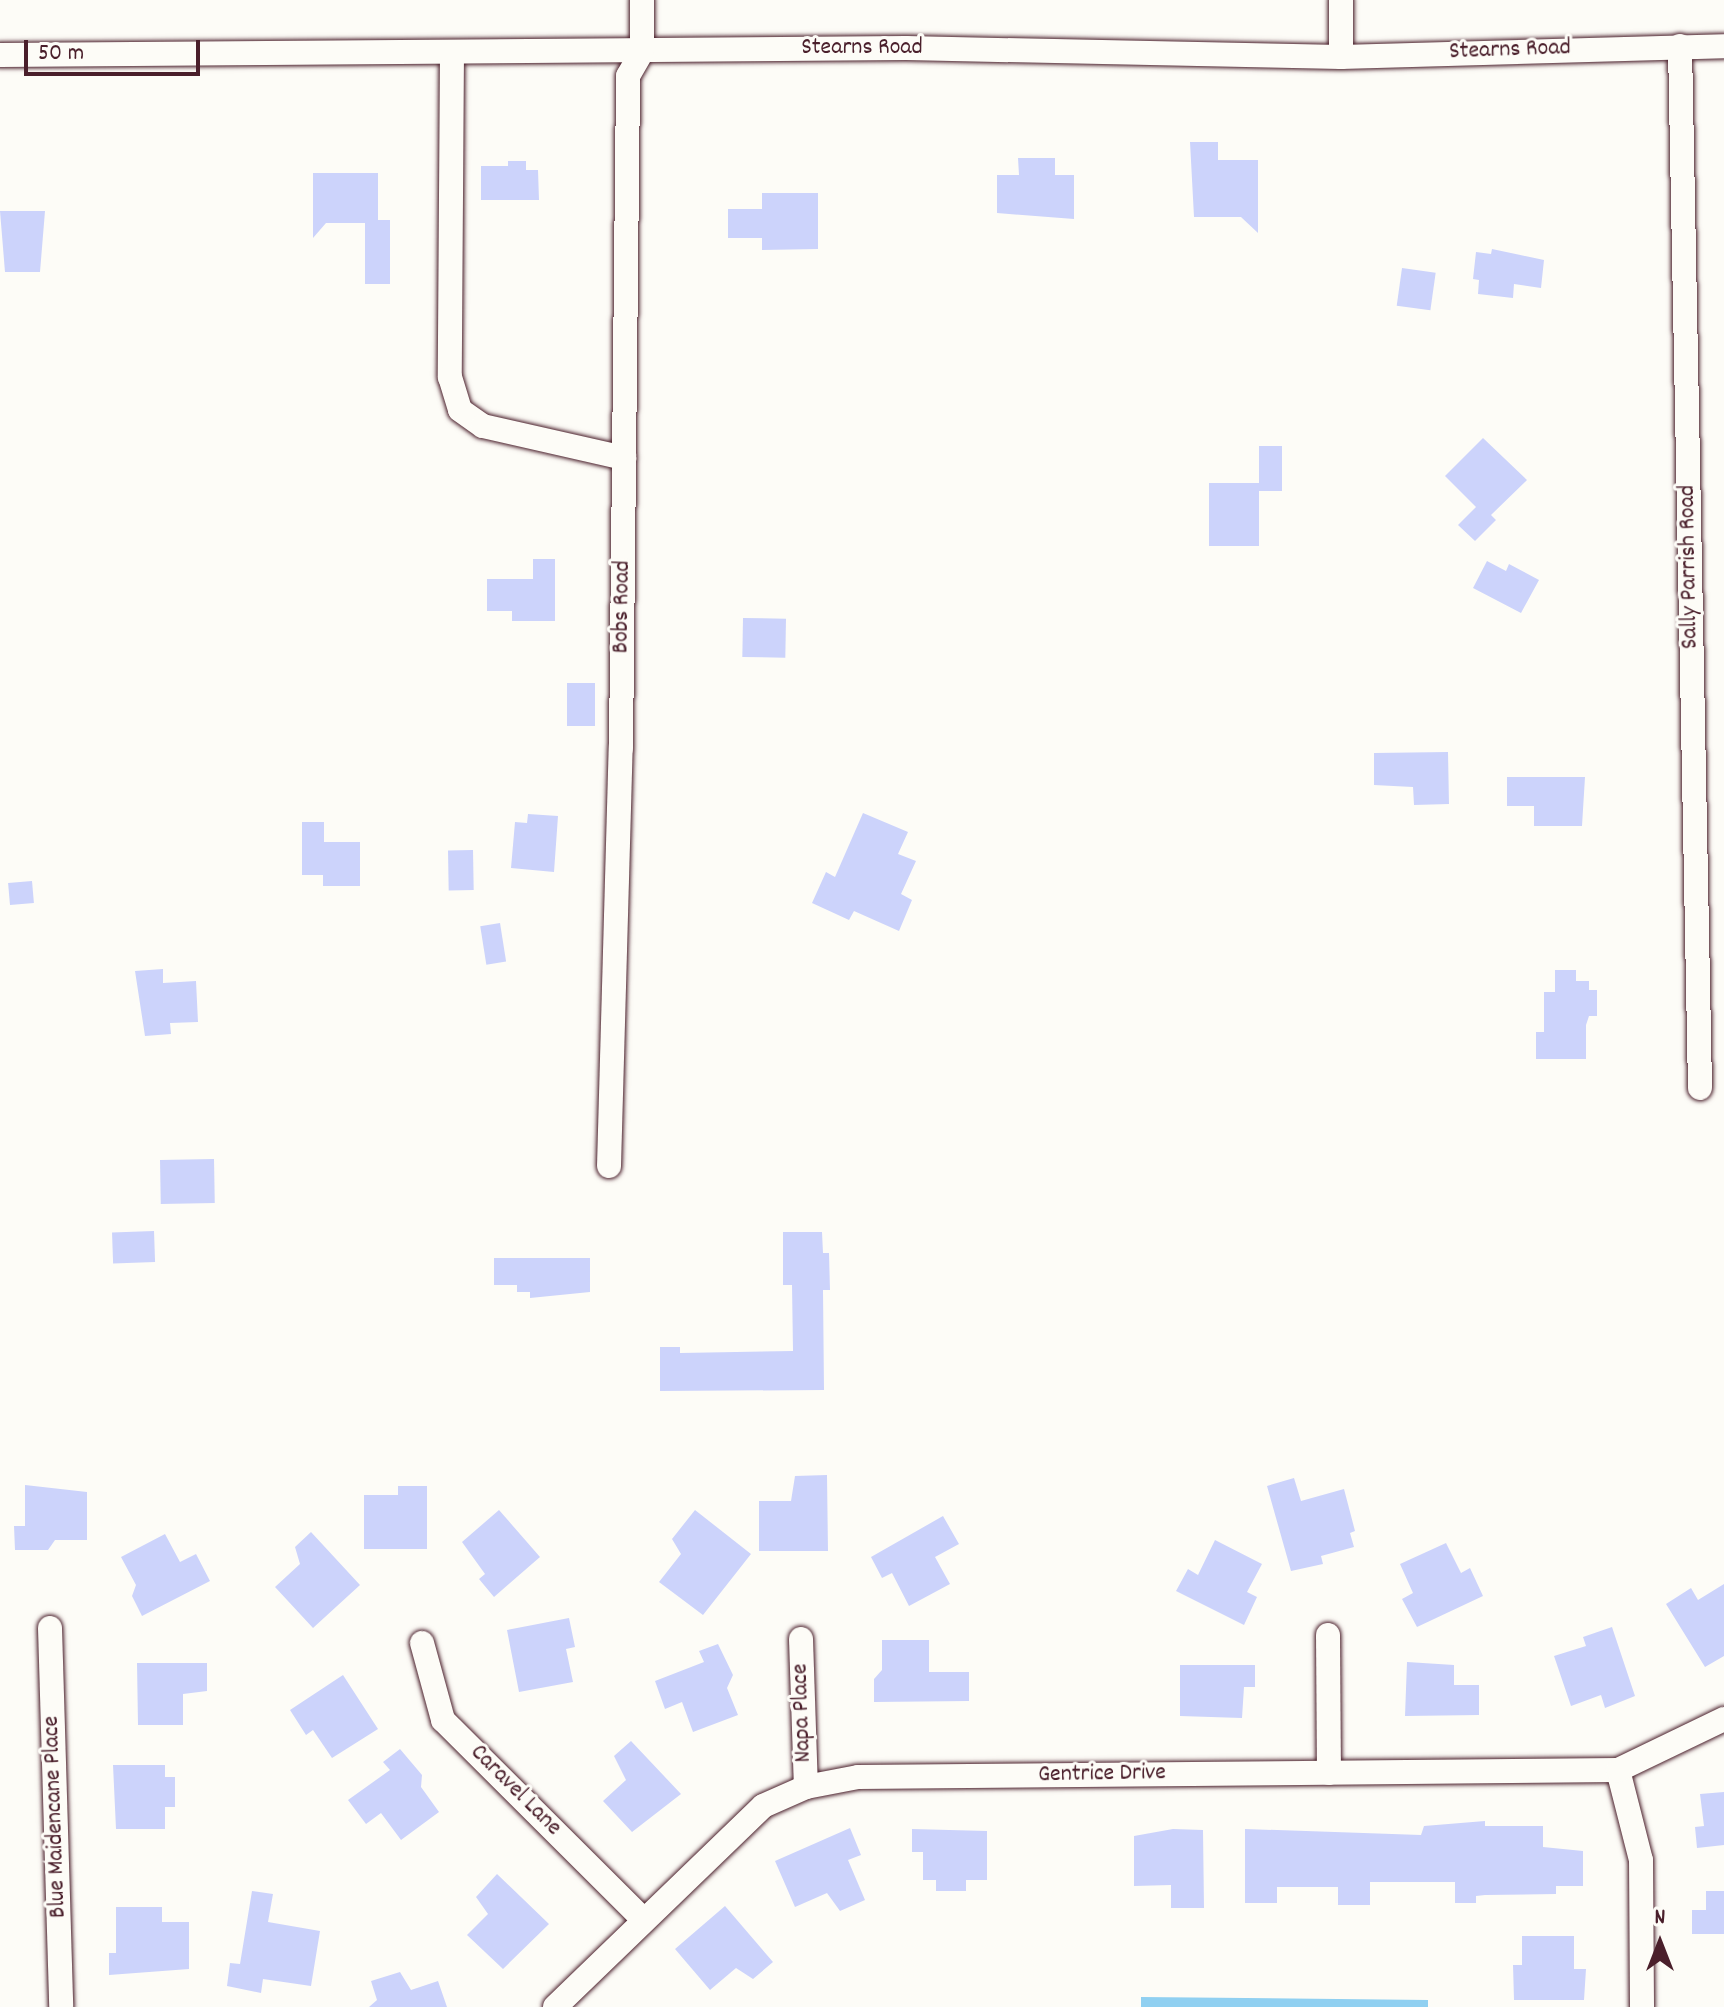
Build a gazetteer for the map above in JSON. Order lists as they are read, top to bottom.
{
  "streets": {
    "street": [
      "Stearns Road",
      "Sally Parrish Road",
      "Bobs Road",
      "Napa Place",
      "Gentrice Drive",
      "Caravel Lane",
      "Blue Maidencane Place"
    ]
  },
  "crossings": [
    ["Stearns Road", "Sally Parrish Road"],
    ["Stearns Road", "Bobs Road"],
    ["Napa Place", "Gentrice Drive"],
    ["Gentrice Drive", "Caravel Lane"]
  ],
  "scale_bar": "50 m",
  "north": "top"
}
